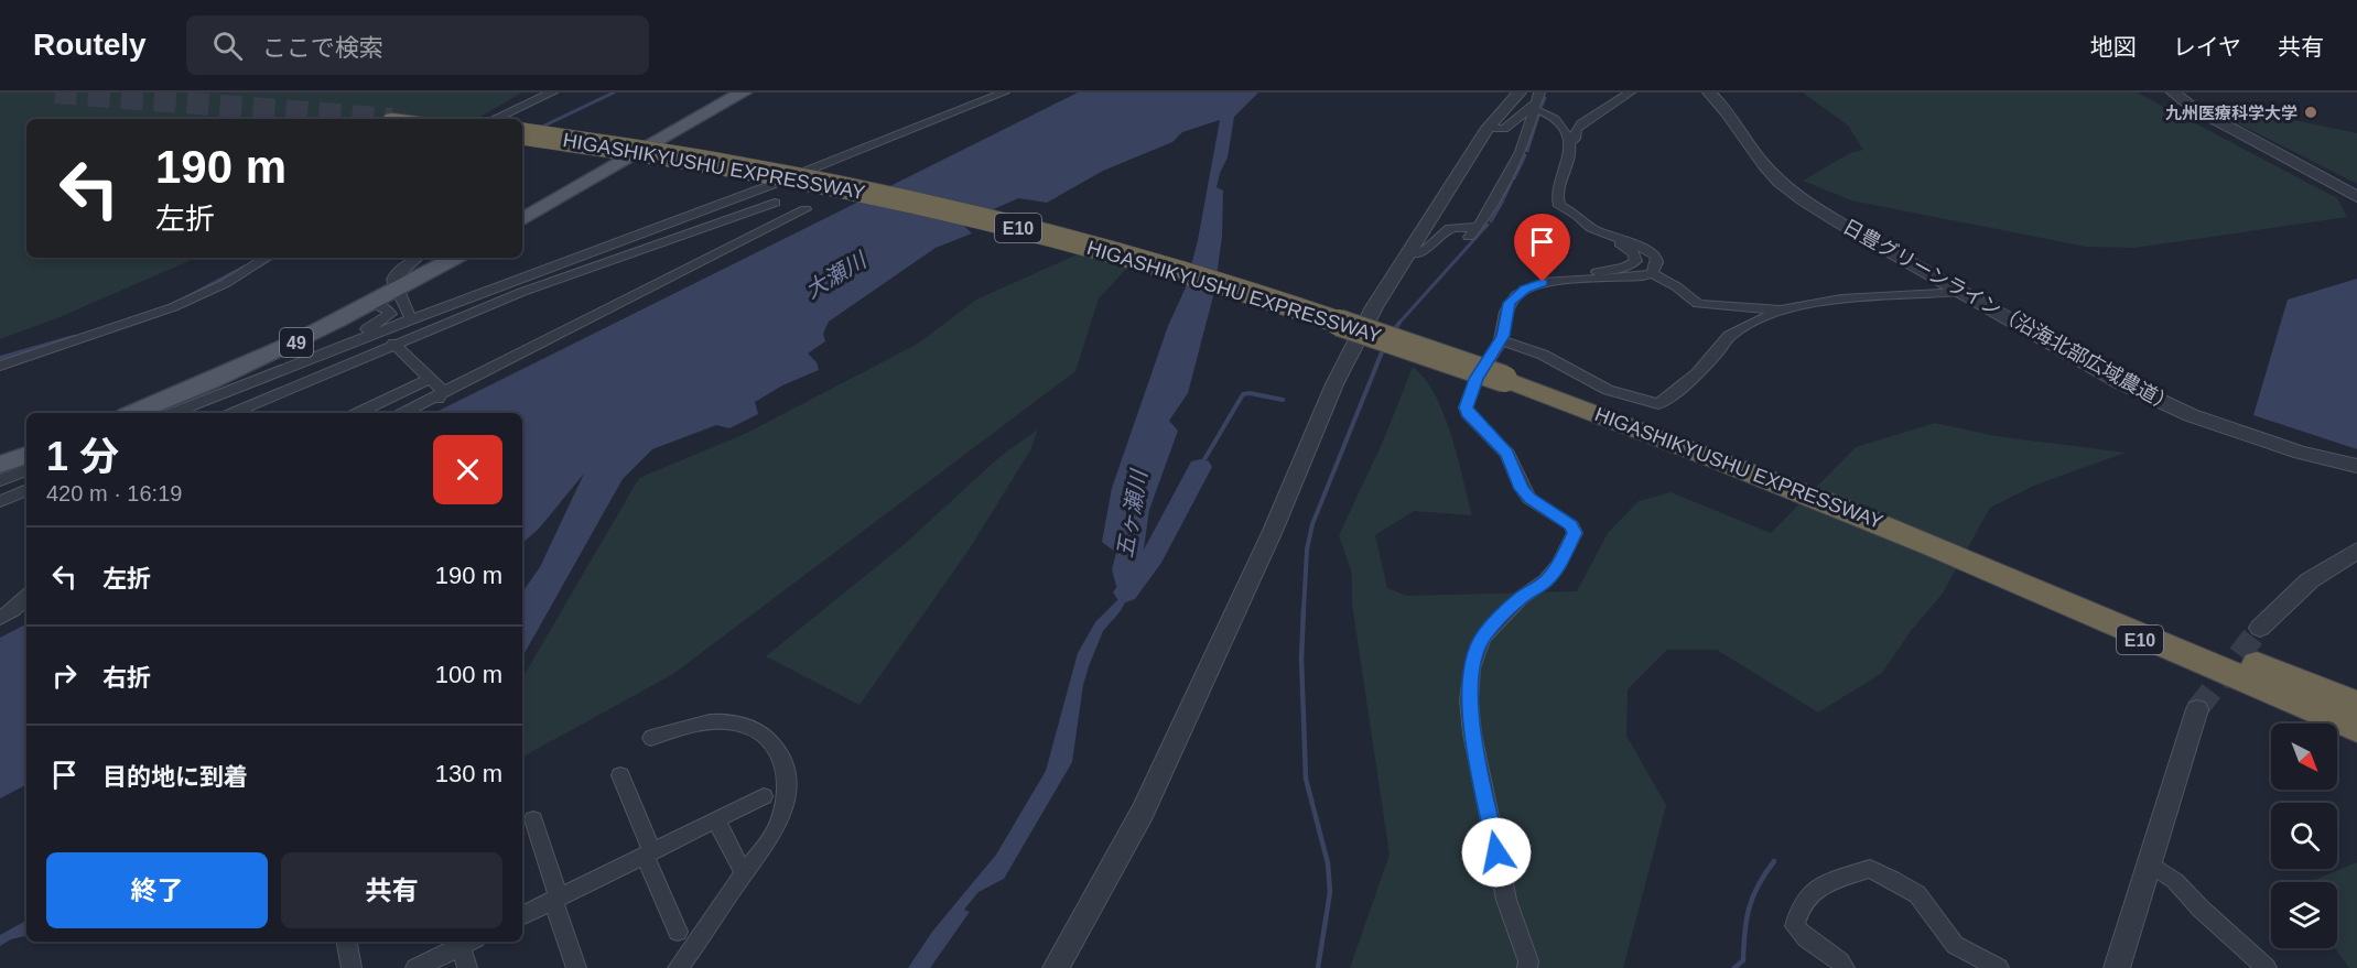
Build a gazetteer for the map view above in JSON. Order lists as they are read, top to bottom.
{
  "streets": {
    "highway": ["HIGASHIKYUSHU EXPRESSWAY", "E10"],
    "main road": ["49"],
    "street": ["日豊グリーンライン（沿海北部広域農道）"]
  },
  "water": ["大瀬川", "五ヶ瀬川"],
  "places": ["九州医療科学大学"],
  "north": "bottom right",
  "page": {
    "header": "Routely",
    "search": "ここで検索",
    "nav": ["地図", "レイヤ", "共有"],
    "turn": ["190 m", "左折"],
    "heading": ["1 分", "420 m · 16:19"],
    "list": [
      {
        "name": "左折",
        "value": "190 m"
      },
      {
        "name": "右折",
        "value": "100 m"
      },
      {
        "name": "目的地に到着",
        "value": "130 m"
      }
    ],
    "buttons": ["終了", "共有"]
  }
}
